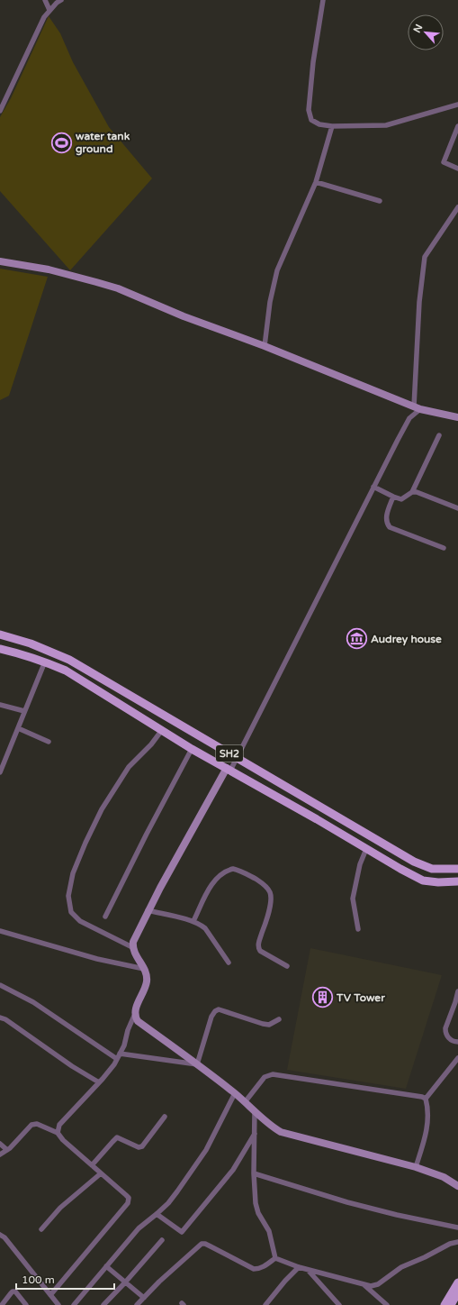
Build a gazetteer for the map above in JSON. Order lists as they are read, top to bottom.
{
  "streets": {
    "main road": ["SH2"]
  },
  "places": {
    "sports": ["water tank ground"],
    "museum": ["Audrey house"],
    "building": ["TV Tower"]
  },
  "scale_bar": "100 m",
  "north": "top left"
}
